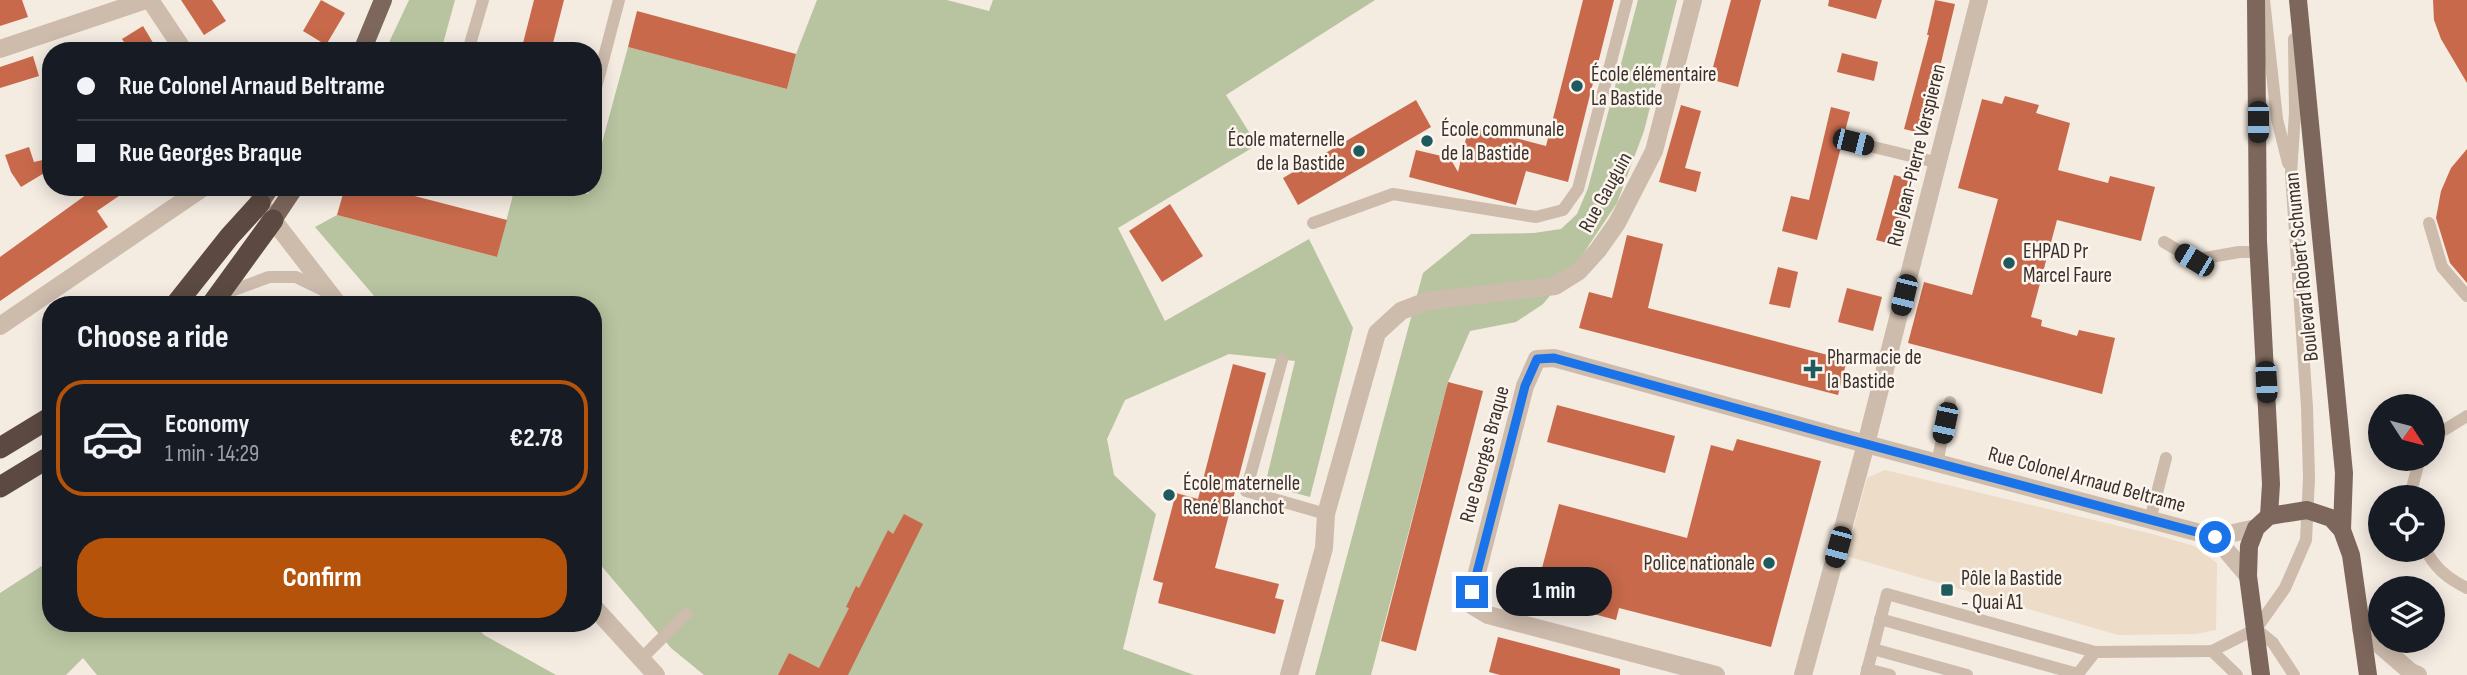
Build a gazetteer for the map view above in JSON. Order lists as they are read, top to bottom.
{
  "streets": {
    "main road": ["Boulevard Robert Schuman"],
    "street": [
      "Rue Jean-Pierre Verspieren",
      "Rue Gauguin",
      "Rue Georges Braque",
      "Rue Colonel Arnaud Beltrame"
    ]
  },
  "crossings": [
    ["Rue Jean-Pierre Verspieren", "Rue Georges Braque"],
    ["Rue Jean-Pierre Verspieren", "Rue Colonel Arnaud Beltrame"],
    ["Boulevard Robert Schuman", "Rue Colonel Arnaud Beltrame"],
    ["Rue Georges Braque", "Rue Colonel Arnaud Beltrame"]
  ],
  "places": {
    "other": [
      "École élémentaire La Bastide",
      "École communale de la Bastide",
      "École maternelle de la Bastide",
      "EHPAD Pr Marcel Faure",
      "École maternelle René Blanchot",
      "Police nationale"
    ],
    "health": ["Pharmacie de la Bastide"],
    "transit": ["Pôle la Bastide - Quai A1"]
  },
  "north": "bottom right",
  "page": {
    "banner": ["Rue Colonel Arnaud Beltrame", "Rue Georges Braque"],
    "heading": "Choose a ride",
    "list": [
      {
        "name": "Economy",
        "note": "1 min · 14:29",
        "value": "€2.78"
      }
    ],
    "buttons": "Confirm",
    "bubble": "1 min"
  }
}
